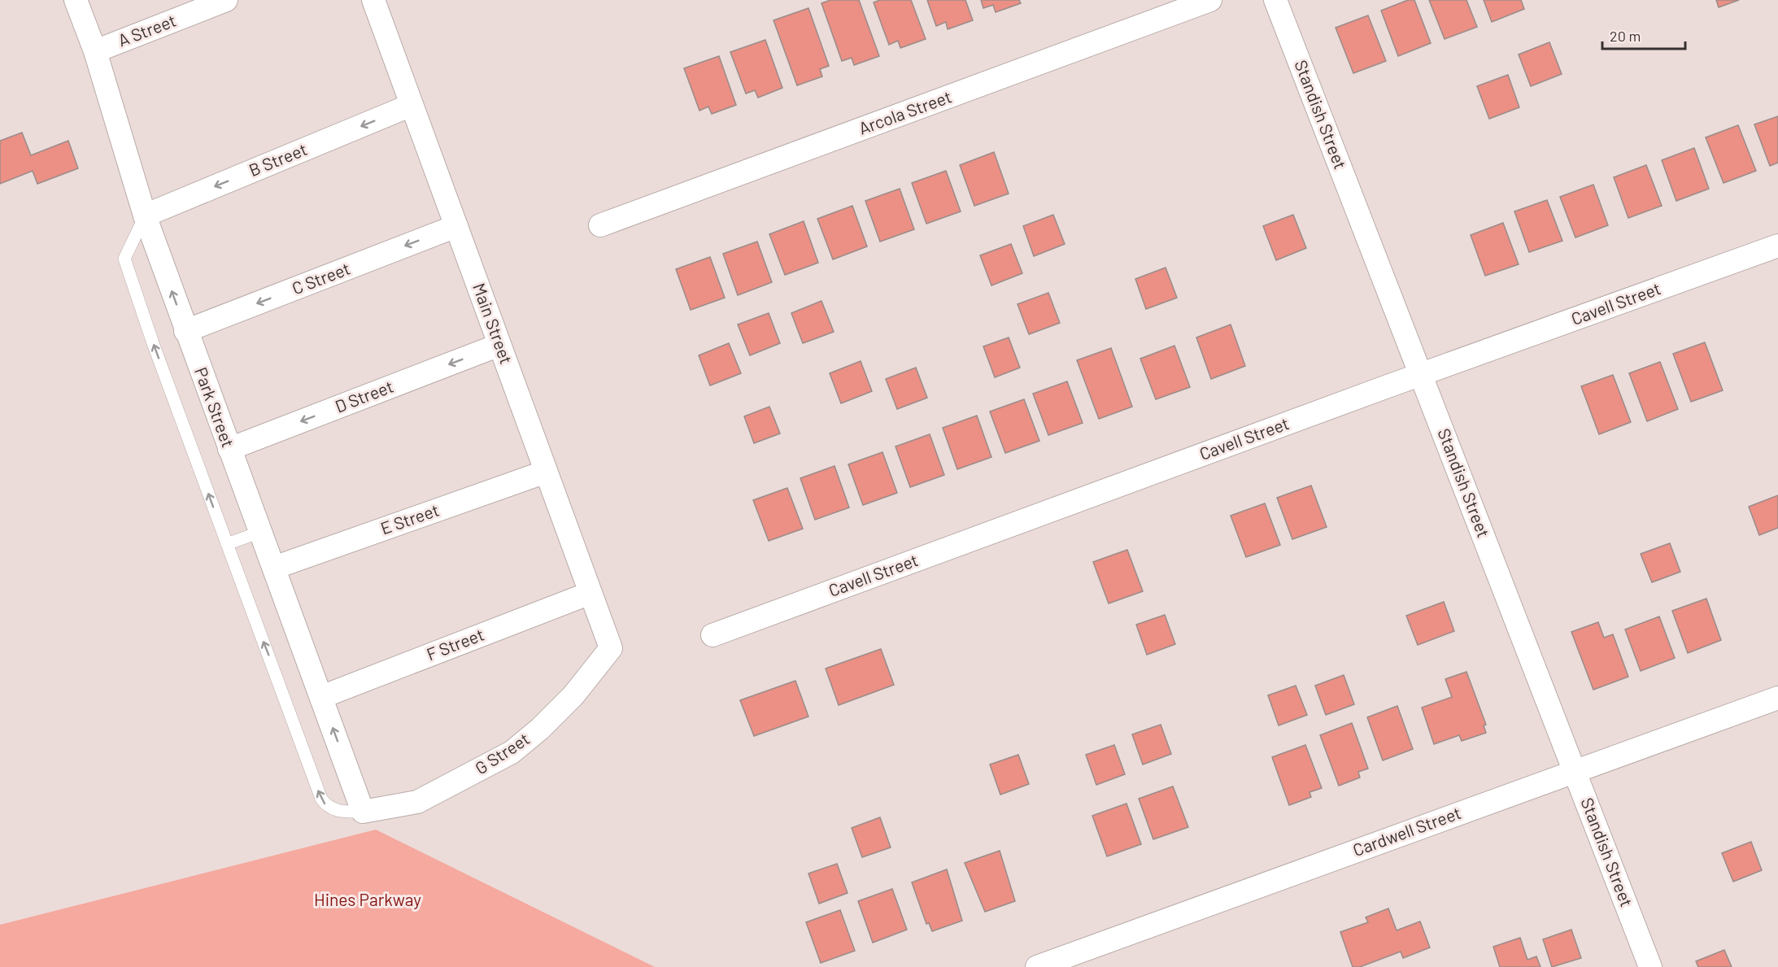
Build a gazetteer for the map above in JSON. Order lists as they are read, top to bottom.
{
  "streets": {
    "street": [
      "A Street",
      "Arcola Street",
      "Standish Street",
      "B Street",
      "C Street",
      "Cavell Street",
      "Main Street",
      "D Street",
      "Park Street",
      "E Street",
      "F Street",
      "G Street",
      "Cardwell Street"
    ]
  },
  "crossings": [
    ["A Street", "Park Street"],
    ["Standish Street", "Cavell Street"],
    ["Standish Street", "Cardwell Street"],
    ["B Street", "Main Street"],
    ["B Street", "Park Street"],
    ["C Street", "Main Street"],
    ["C Street", "Park Street"],
    ["Main Street", "D Street"],
    ["Main Street", "E Street"],
    ["Main Street", "F Street"],
    ["Main Street", "G Street"],
    ["D Street", "Park Street"],
    ["Park Street", "E Street"],
    ["Park Street", "F Street"],
    ["Park Street", "G Street"]
  ],
  "one_way": ["B Street", "C Street", "D Street"],
  "parks": ["Hines Parkway"],
  "scale_bar": "20 m"
}
